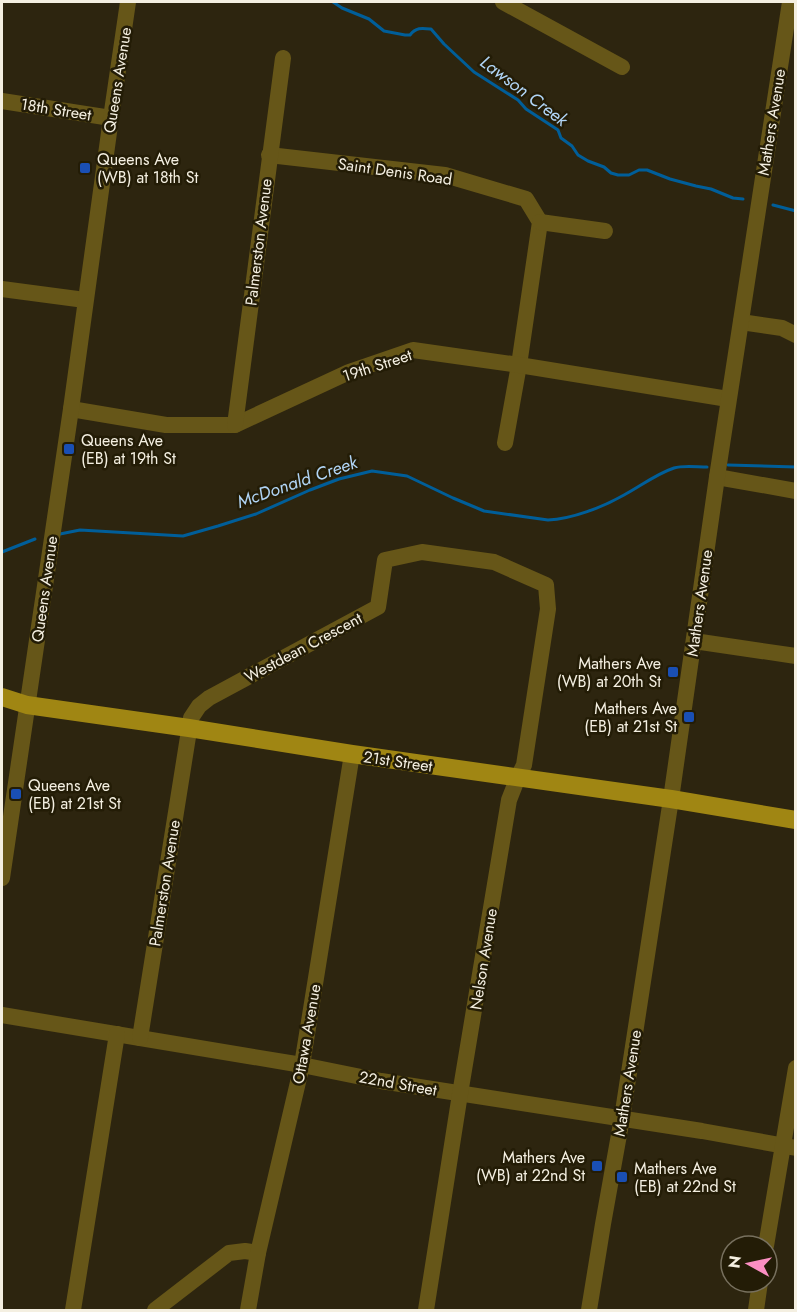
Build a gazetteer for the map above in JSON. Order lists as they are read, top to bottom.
{
  "streets": {
    "main road": ["21st Street"],
    "street": [
      "Queens Avenue",
      "18th Street",
      "Mathers Avenue",
      "Saint Denis Road",
      "Palmerston Avenue",
      "19th Street",
      "Westdean Crescent",
      "Nelson Avenue",
      "Ottawa Avenue",
      "22nd Street"
    ]
  },
  "crossings": [
    ["Queens Avenue", "18th Street"],
    ["Queens Avenue", "19th Street"],
    ["Queens Avenue", "21st Street"],
    ["Mathers Avenue", "19th Street"],
    ["Mathers Avenue", "21st Street"],
    ["Mathers Avenue", "22nd Street"],
    ["Saint Denis Road", "Palmerston Avenue"],
    ["Palmerston Avenue", "19th Street"],
    ["Palmerston Avenue", "Westdean Crescent"],
    ["Palmerston Avenue", "21st Street"],
    ["Palmerston Avenue", "22nd Street"],
    ["Westdean Crescent", "21st Street"],
    ["Westdean Crescent", "Nelson Avenue"],
    ["21st Street", "Nelson Avenue"],
    ["21st Street", "Ottawa Avenue"],
    ["Nelson Avenue", "22nd Street"],
    ["Ottawa Avenue", "22nd Street"]
  ],
  "water": ["Lawson Creek", "McDonald Creek"],
  "places": {
    "transit": [
      "Queens Ave (WB) at 18th St",
      "Queens Ave (EB) at 19th St",
      "Mathers Ave (WB) at 20th St",
      "Mathers Ave (EB) at 21st St",
      "Queens Ave (EB) at 21st St",
      "Mathers Ave (WB) at 22nd St",
      "Mathers Ave (EB) at 22nd St"
    ]
  },
  "north": "left"
}
